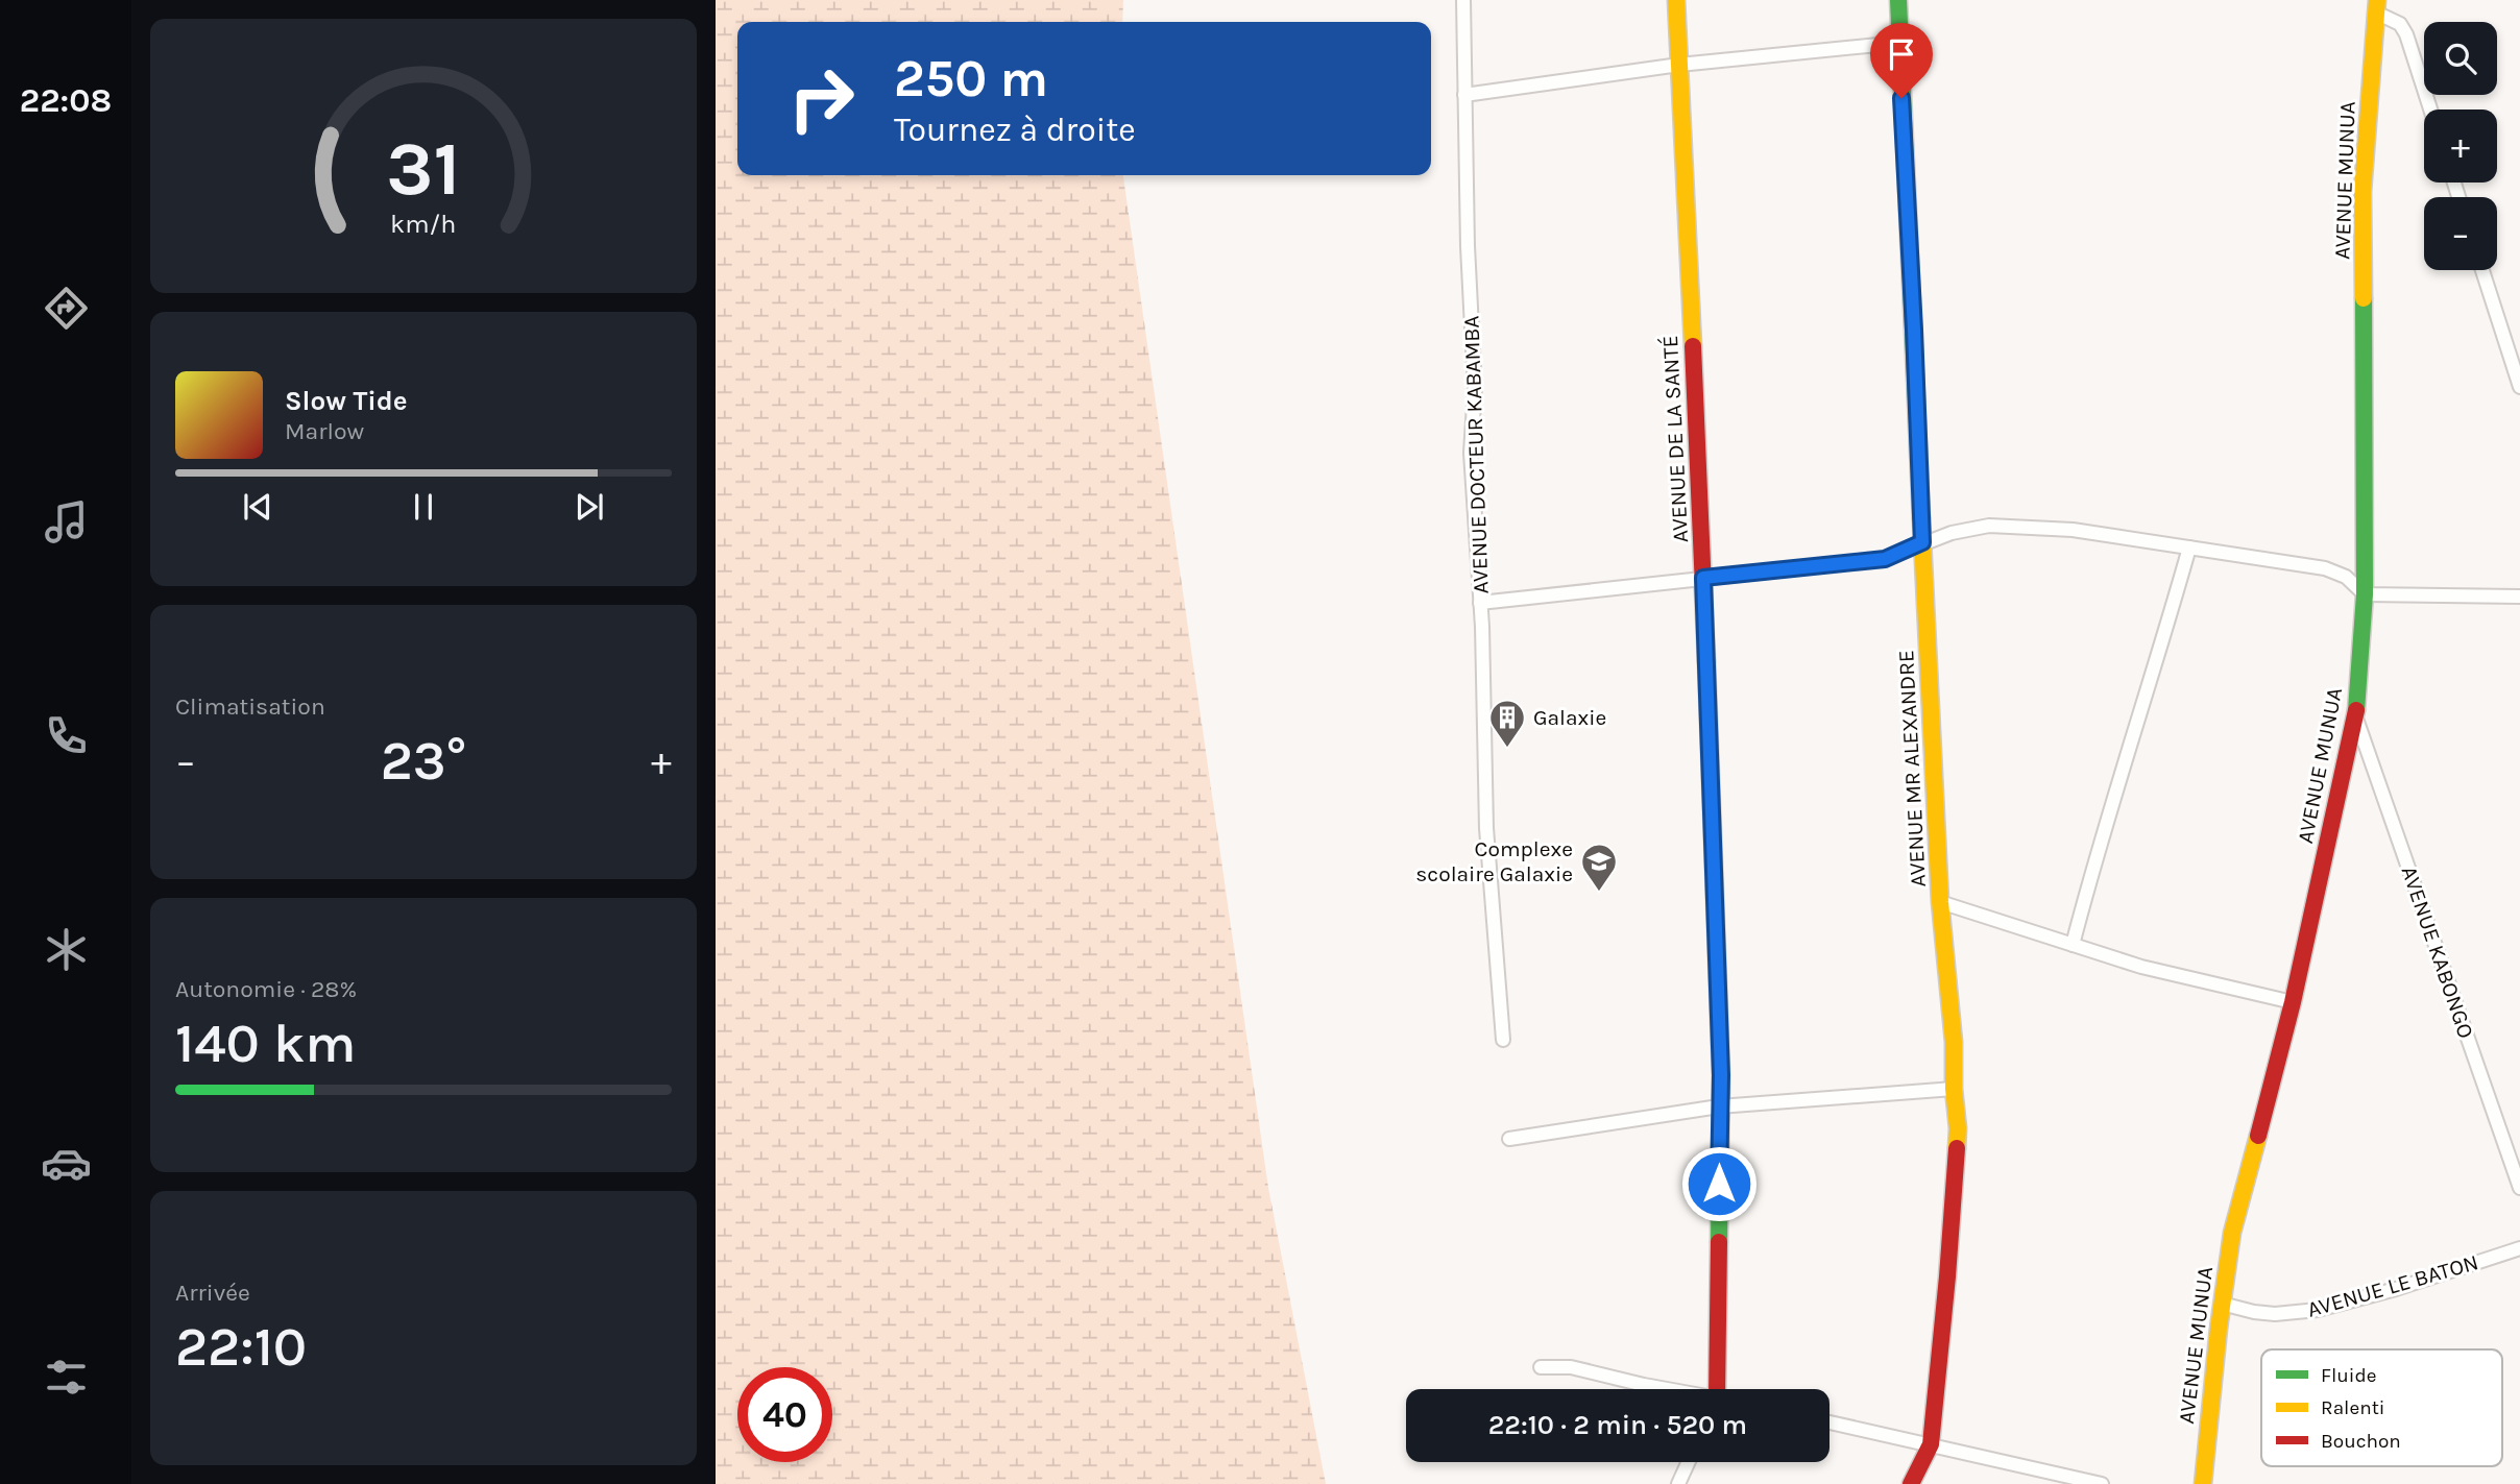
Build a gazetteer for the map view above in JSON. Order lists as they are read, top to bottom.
{
  "streets": {
    "street": [
      "AVENUE MUNUA",
      "AVENUE DE LA SANTÉ",
      "AVENUE DOCTEUR KABAMBA",
      "AVENUE MR ALEXANDRE",
      "AVENUE KABONGO",
      "AVENUE LE BATON"
    ]
  },
  "crossings": [
    ["AVENUE MUNUA", "AVENUE KABONGO"],
    ["AVENUE MUNUA", "AVENUE LE BATON"]
  ],
  "places": {
    "building": ["Galaxie"],
    "school or university": ["Complexe scolaire Galaxie"]
  },
  "legend": ["Fluide", "Ralenti", "Bouchon"],
  "page": {
    "tabs": "22:08",
    "map_buttons": ["+", "−"],
    "turn": ["250 m", "Tournez à droite"],
    "song": ["Slow Tide", "Marlow"],
    "tile": [
      "Climatisation",
      ["Autonomie · 28%", "140 km"],
      ["Arrivée", "22:10"]
    ],
    "heat": ["−", "23°", "+"],
    "limit": "40",
    "trip": "22:10 · 2 min · 520 m",
    "gauge": ["31", "km/h"]
  }
}
